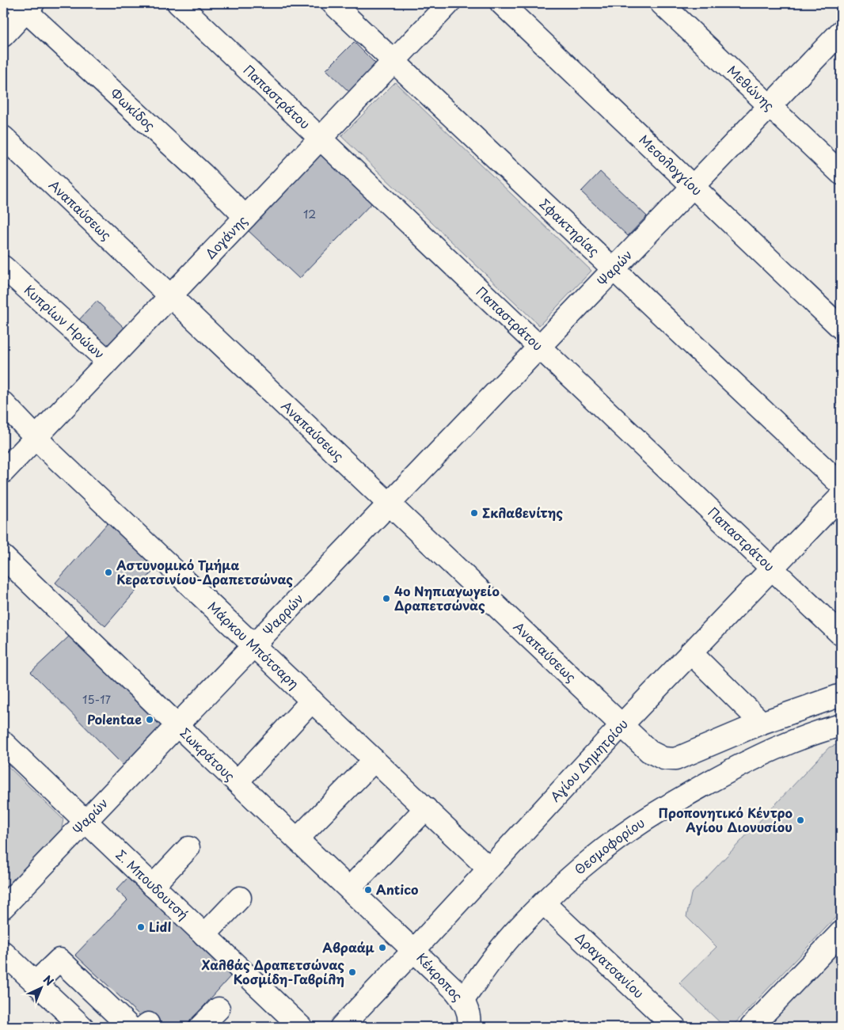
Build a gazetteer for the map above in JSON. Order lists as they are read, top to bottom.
{
  "streets": {
    "street": [
      "Μεθώνης",
      "Παπαστράτου",
      "Φωκίδος",
      "Μεσολογγίου",
      "Αναπαύσεως",
      "Σφακτηρίας",
      "Δογάνης",
      "Ψαρών",
      "Κυπρίων Ηρώων",
      "Ψαρρών",
      "Μάρκου Μπότσαρη",
      "Σωκράτους",
      "Αγίου Δημητρίου",
      "Θεσμοφορίου",
      "Σ. Μπουδουτσή",
      "Δραγατσανίου",
      "Κέκροπος"
    ]
  },
  "crossings": [
    ["Μεθώνης", "Ψαρών"],
    ["Παπαστράτου", "Δογάνης"],
    ["Παπαστράτου", "Ψαρών"],
    ["Παπαστράτου", "Αγίου Δημητρίου"],
    ["Φωκίδος", "Δογάνης"],
    ["Μεσολογγίου", "Ψαρών"],
    ["Αναπαύσεως", "Δογάνης"],
    ["Αναπαύσεως", "Ψαρών"],
    ["Αναπαύσεως", "Ψαρρών"],
    ["Αναπαύσεως", "Αγίου Δημητρίου"],
    ["Σφακτηρίας", "Δογάνης"],
    ["Σφακτηρίας", "Ψαρών"],
    ["Δογάνης", "Κυπρίων Ηρώων"],
    ["Δογάνης", "Μάρκου Μπότσαρη"],
    ["Ψαρών", "Ψαρρών"],
    ["Ψαρών", "Σωκράτους"],
    ["Ψαρών", "Σ. Μπουδουτσή"],
    ["Ψαρρών", "Μάρκου Μπότσαρη"],
    ["Ψαρρών", "Σωκράτους"],
    ["Μάρκου Μπότσαρη", "Αγίου Δημητρίου"],
    ["Σωκράτους", "Αγίου Δημητρίου"],
    ["Σωκράτους", "Κέκροπος"],
    ["Αγίου Δημητρίου", "Κέκροπος"],
    ["Θεσμοφορίου", "Δραγατσανίου"],
    ["Θεσμοφορίου", "Κέκροπος"]
  ],
  "places": [
    "Σκλαβενίτης",
    "Αστυνομικό Τμήμα Κερατσινίου-Δραπετσώνας",
    "4ο Νηπιαγωγείο Δραπετσώνας",
    "Polentae",
    "Προπονητικό Κέντρο Αγίου Διονυσίου",
    "Antico",
    "Lidl",
    "Αβραάμ",
    "Χαλβάς Δραπετσώνας Κοσμίδη-Γαβρίλη"
  ],
  "house_numbers": ["12", "15-17"],
  "north": "top right"
}
